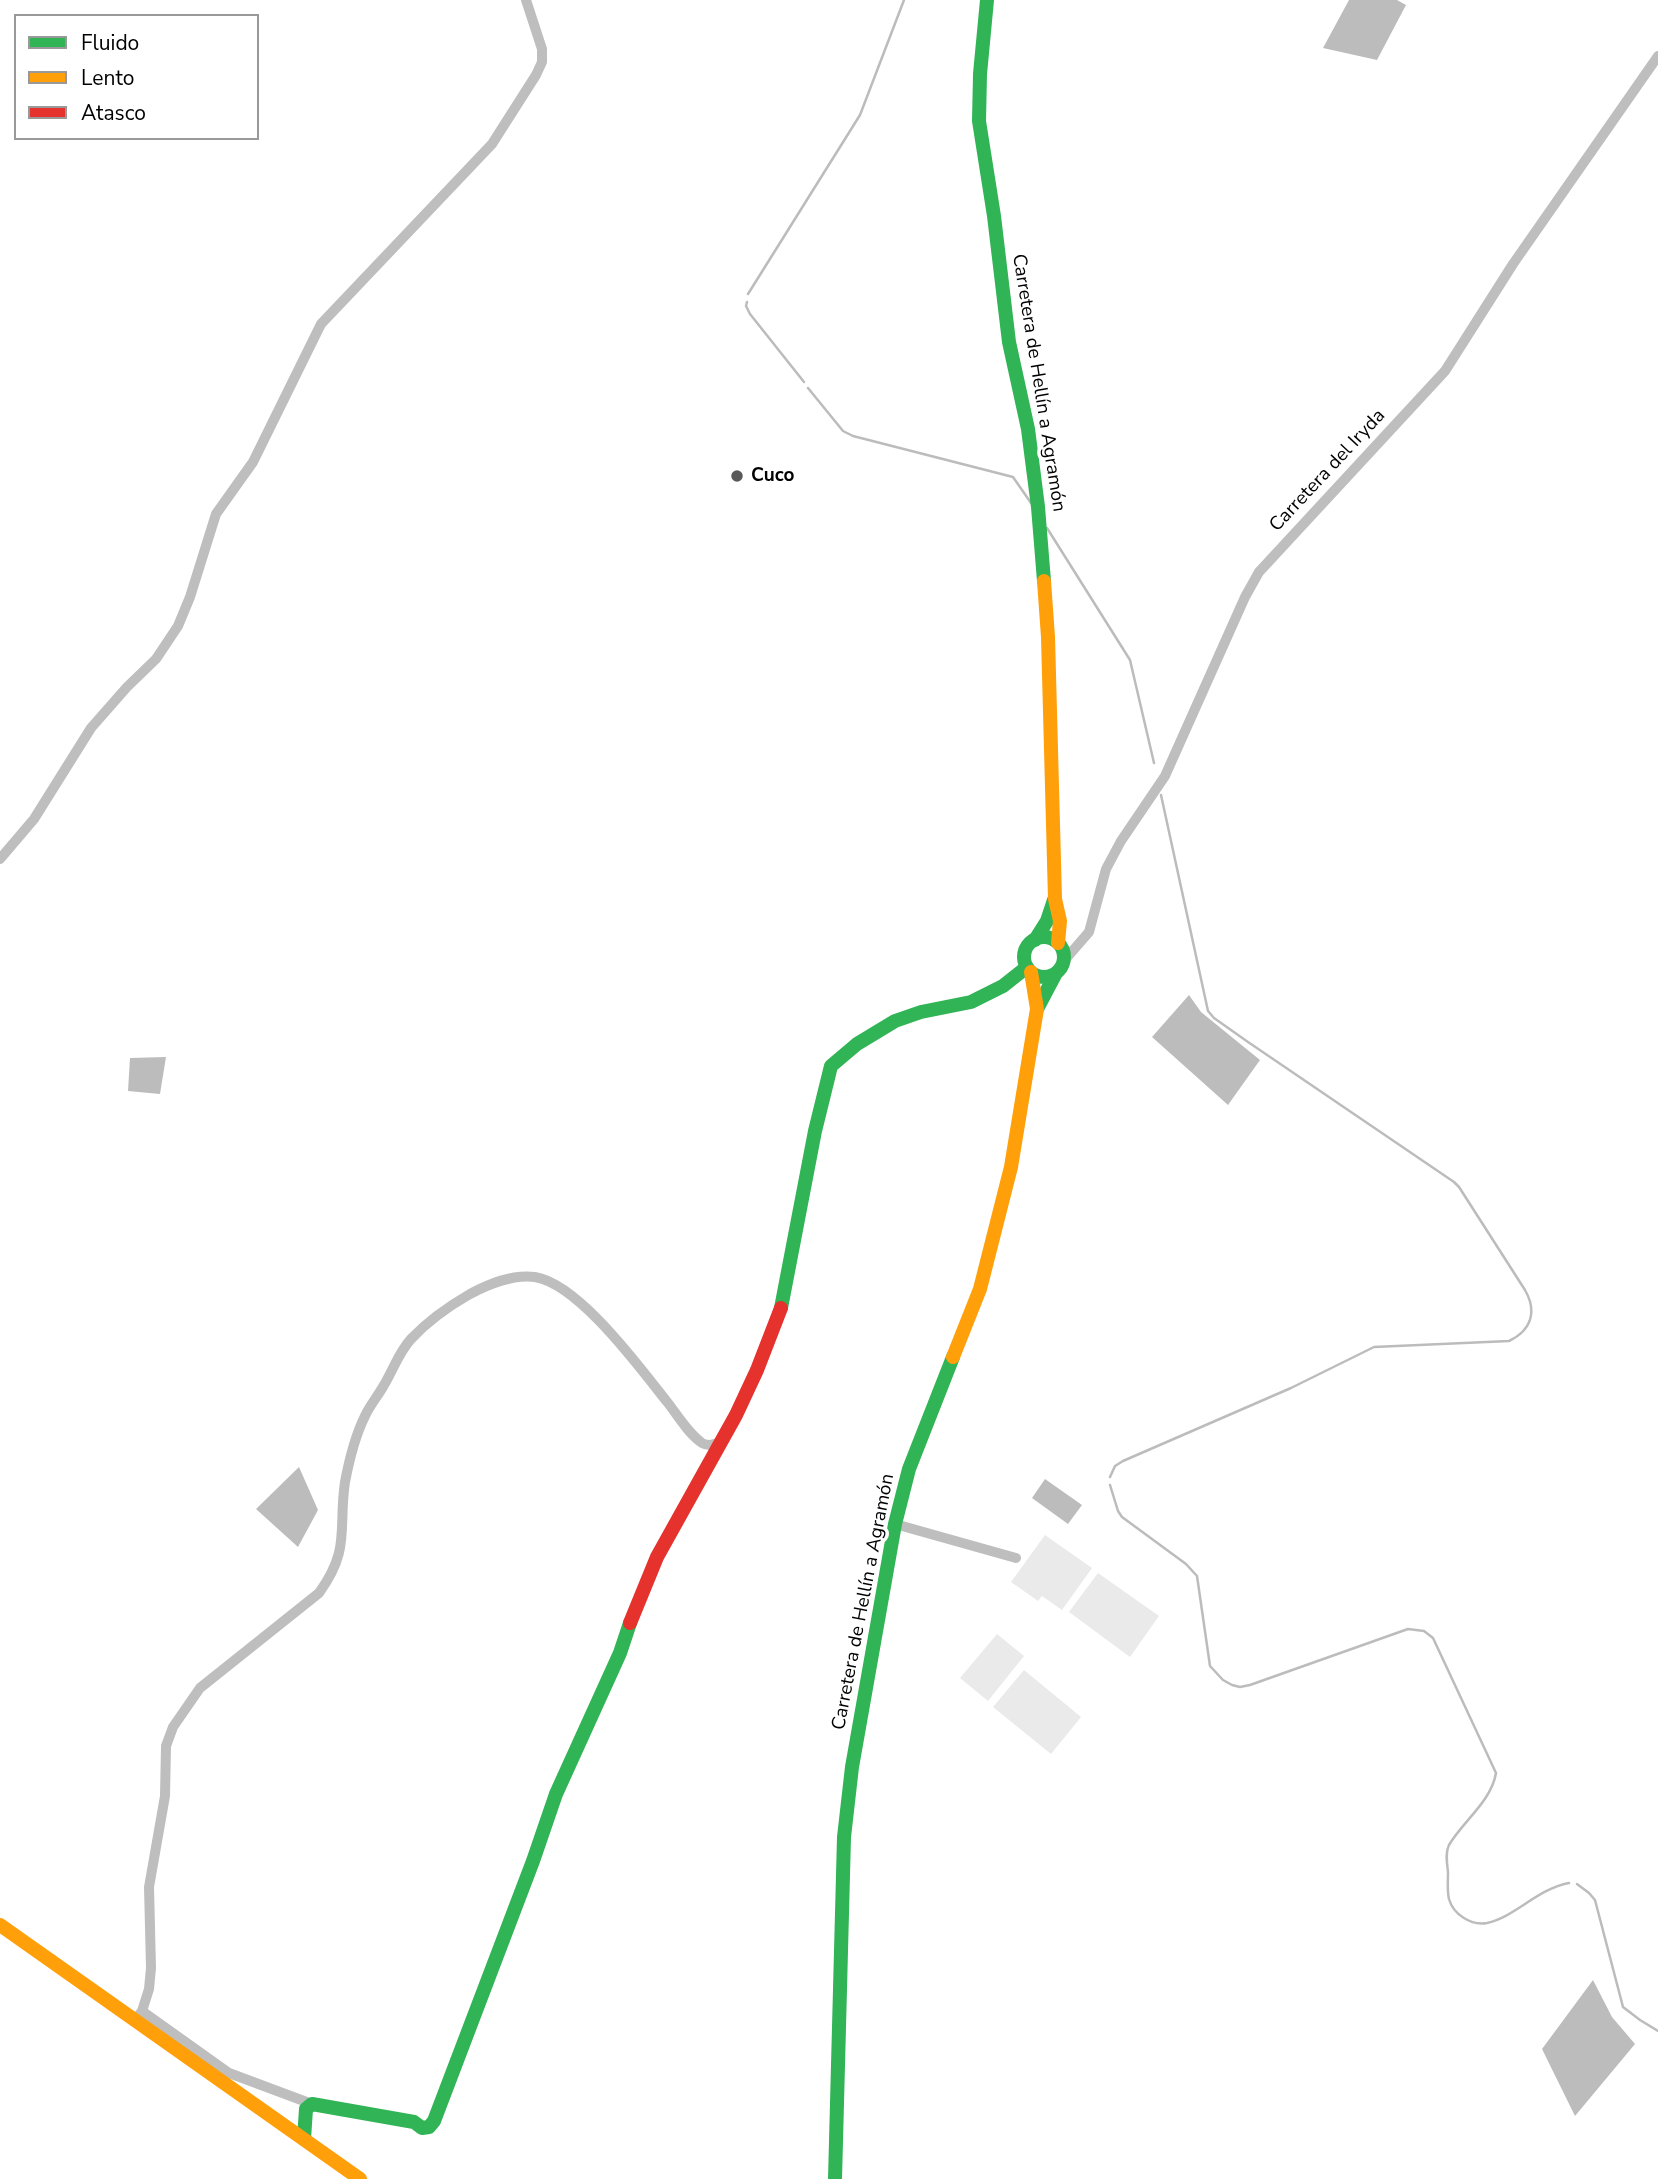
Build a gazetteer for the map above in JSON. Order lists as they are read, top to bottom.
{
  "streets": {
    "street": ["Carretera de Hellín a Agramón", "Carretera del Iryda"]
  },
  "crossings": [
    ["Carretera de Hellín a Agramón", "Carretera del Iryda"]
  ],
  "places": ["Cuco"],
  "legend": ["Fluido", "Lento", "Atasco"]
}
